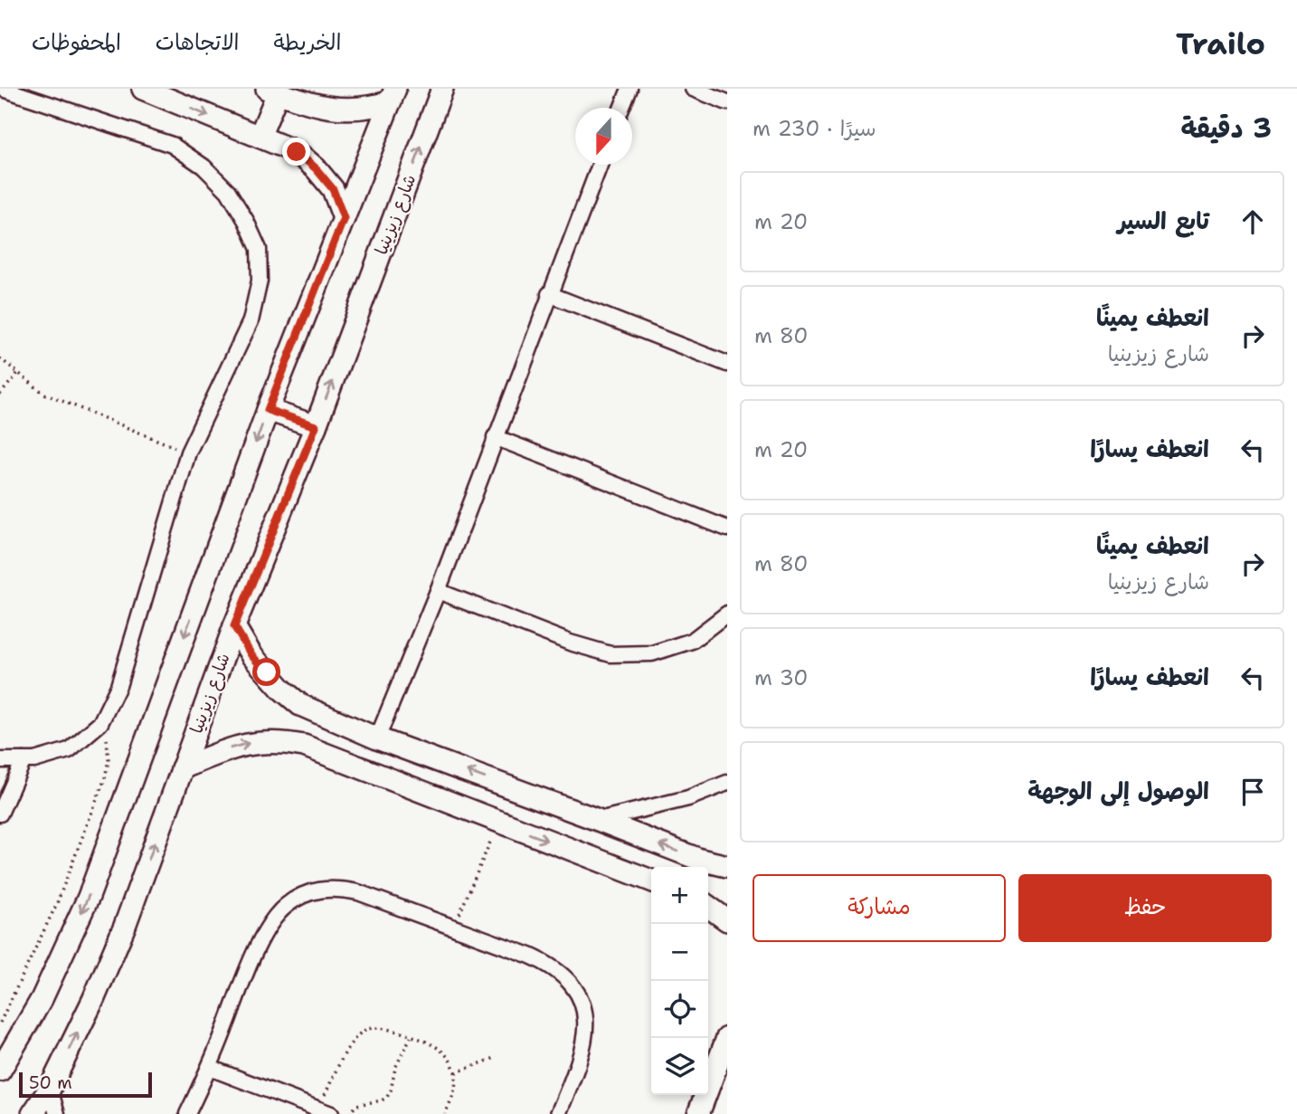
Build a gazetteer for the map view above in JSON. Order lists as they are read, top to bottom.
{
  "streets": {
    "main road": ["شارع زيزينيا"]
  },
  "scale_bar": "50 m",
  "north": "bottom",
  "page": {
    "header": "Trailo",
    "nav": ["الخريطة", "الاتجاهات", "المحفوظات"],
    "heading": ["3 دقيقة", "سيرًا · 230 m"],
    "list": [
      ["تابع السير", "20 m"],
      ["انعطف يمينًا", "شارع زيزينيا", "80 m"],
      ["انعطف يسارًا", "20 m"],
      ["انعطف يمينًا", "شارع زيزينيا", "80 m"],
      ["انعطف يسارًا", "30 m"],
      "الوصول إلى الوجهة"
    ],
    "buttons": ["حفظ", "مشاركة"],
    "map_buttons": ["+", "−"],
    "scale": "50 m"
  }
}
